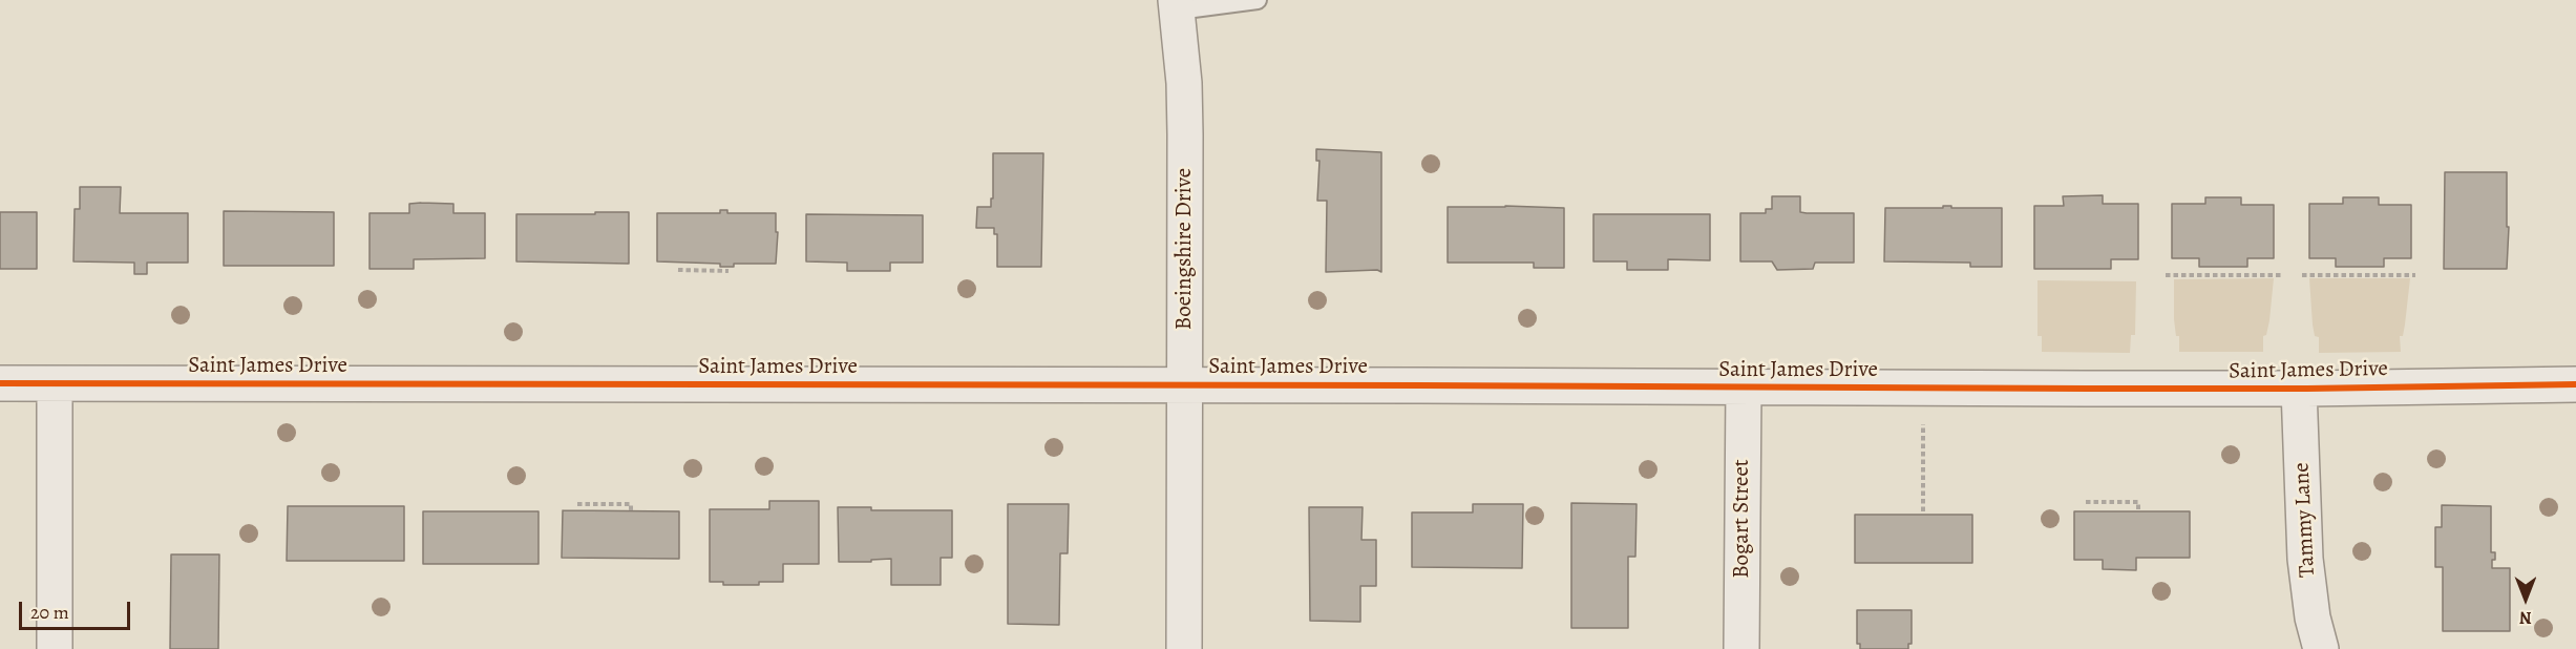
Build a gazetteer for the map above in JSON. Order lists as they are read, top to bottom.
{
  "streets": {
    "street": [
      "Boeingshire Drive",
      "Saint James Drive",
      "Bogart Street",
      "Tammy Lane"
    ]
  },
  "crossings": [
    ["Boeingshire Drive", "Saint James Drive"],
    ["Saint James Drive", "Bogart Street"],
    ["Saint James Drive", "Tammy Lane"]
  ],
  "scale_bar": "20 m",
  "north": "bottom"
}
